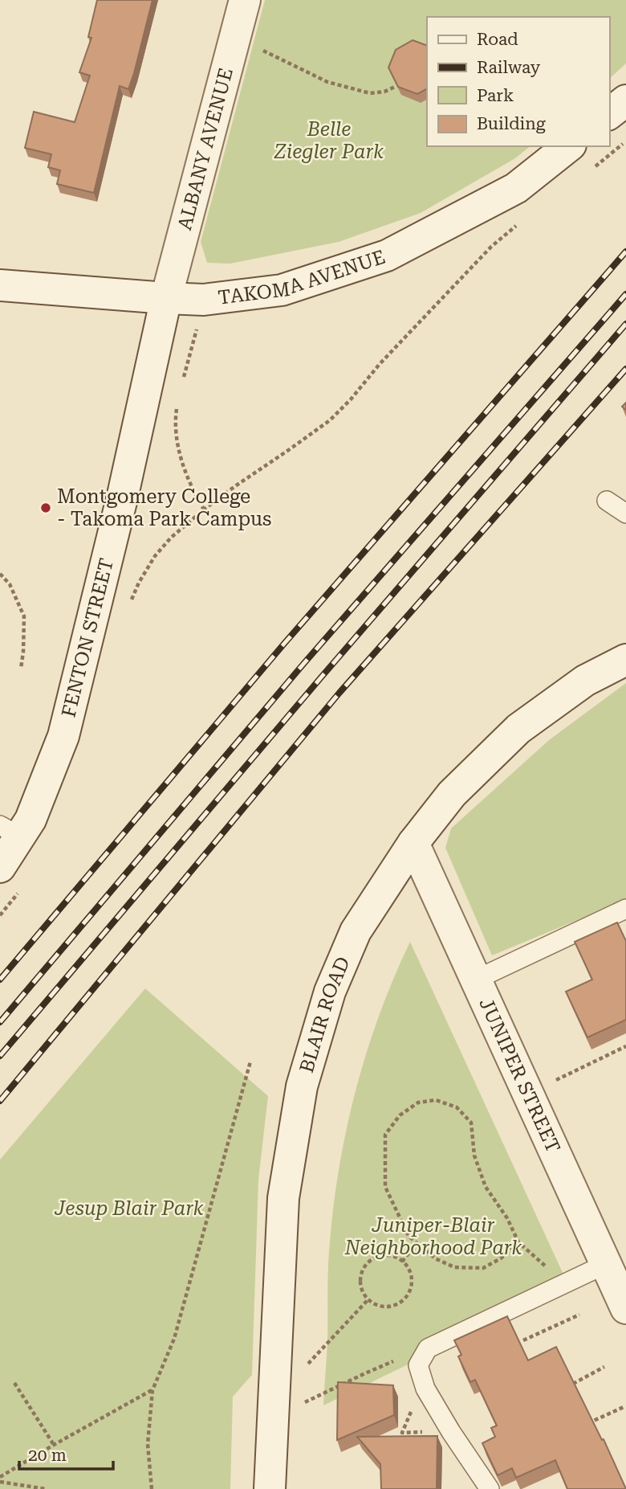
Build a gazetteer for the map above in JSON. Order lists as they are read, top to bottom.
{
  "streets": {
    "street": [
      "ALBANY AVENUE",
      "TAKOMA AVENUE",
      "FENTON STREET",
      "BLAIR ROAD",
      "JUNIPER STREET"
    ]
  },
  "crossings": [
    ["ALBANY AVENUE", "TAKOMA AVENUE"],
    ["ALBANY AVENUE", "FENTON STREET"],
    ["TAKOMA AVENUE", "FENTON STREET"],
    ["BLAIR ROAD", "JUNIPER STREET"]
  ],
  "parks": ["Belle Ziegler Park", "Jesup Blair Park", "Juniper-Blair Neighborhood Park"],
  "places": ["Montgomery College - Takoma Park Campus"],
  "legend": [
    "Road",
    "Railway",
    "Park",
    "Building"
  ],
  "scale_bar": "20 m"
}
